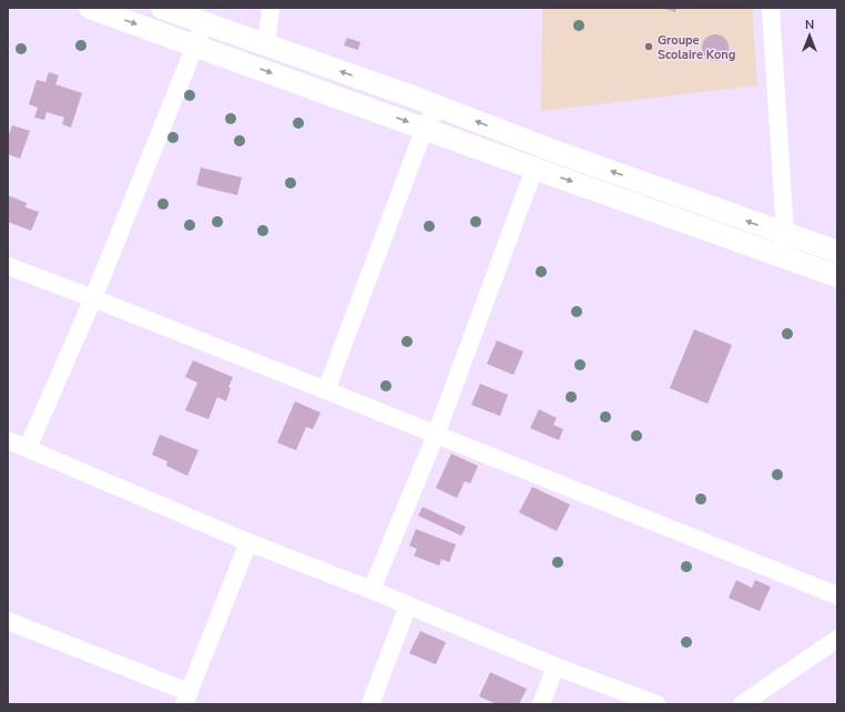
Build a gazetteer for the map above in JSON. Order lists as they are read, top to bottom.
{
  "places": ["Groupe Scolaire Kong"],
  "north": "top"
}
